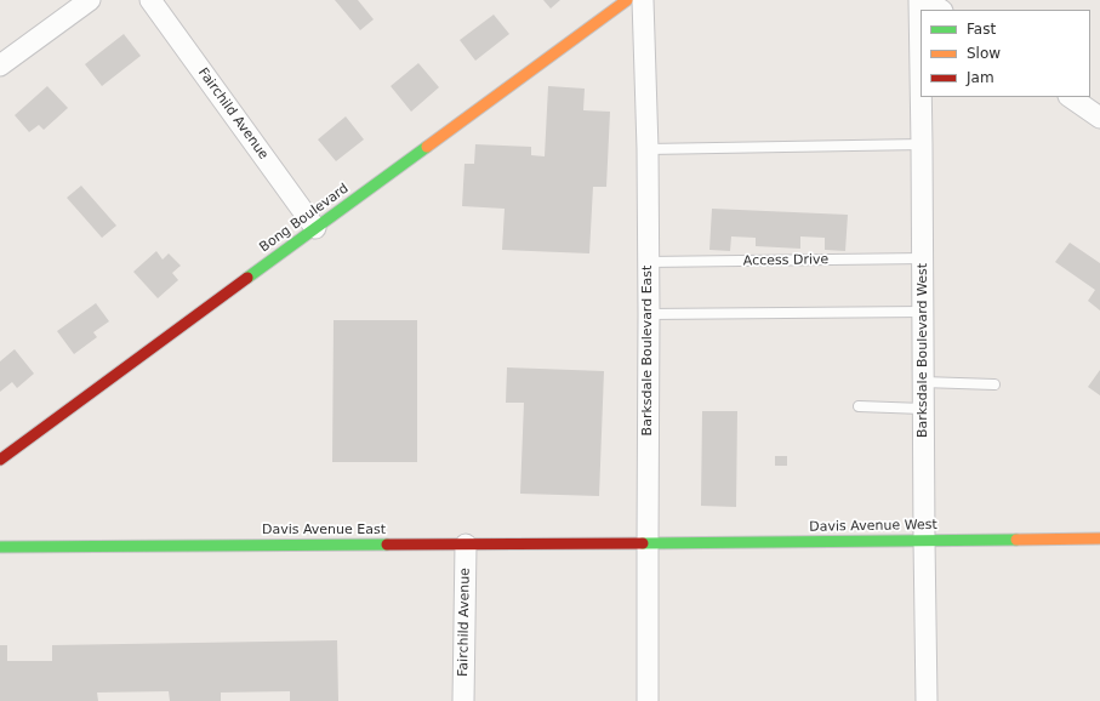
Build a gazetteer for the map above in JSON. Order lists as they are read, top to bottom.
{
  "streets": {
    "street": [
      "Fairchild Avenue",
      "Bong Boulevard",
      "Barksdale Boulevard East",
      "Barksdale Boulevard West",
      "Davis Avenue West",
      "Davis Avenue East"
    ],
    "lane": ["Access Drive"]
  },
  "crossings": [
    ["Fairchild Avenue", "Bong Boulevard"],
    ["Fairchild Avenue", "Davis Avenue East"],
    ["Access Drive", "Barksdale Boulevard East"],
    ["Access Drive", "Barksdale Boulevard West"],
    ["Barksdale Boulevard East", "Davis Avenue West"],
    ["Barksdale Boulevard East", "Davis Avenue East"],
    ["Barksdale Boulevard West", "Davis Avenue West"],
    ["Davis Avenue West", "Davis Avenue East"]
  ],
  "legend": ["Fast", "Slow", "Jam"]
}
